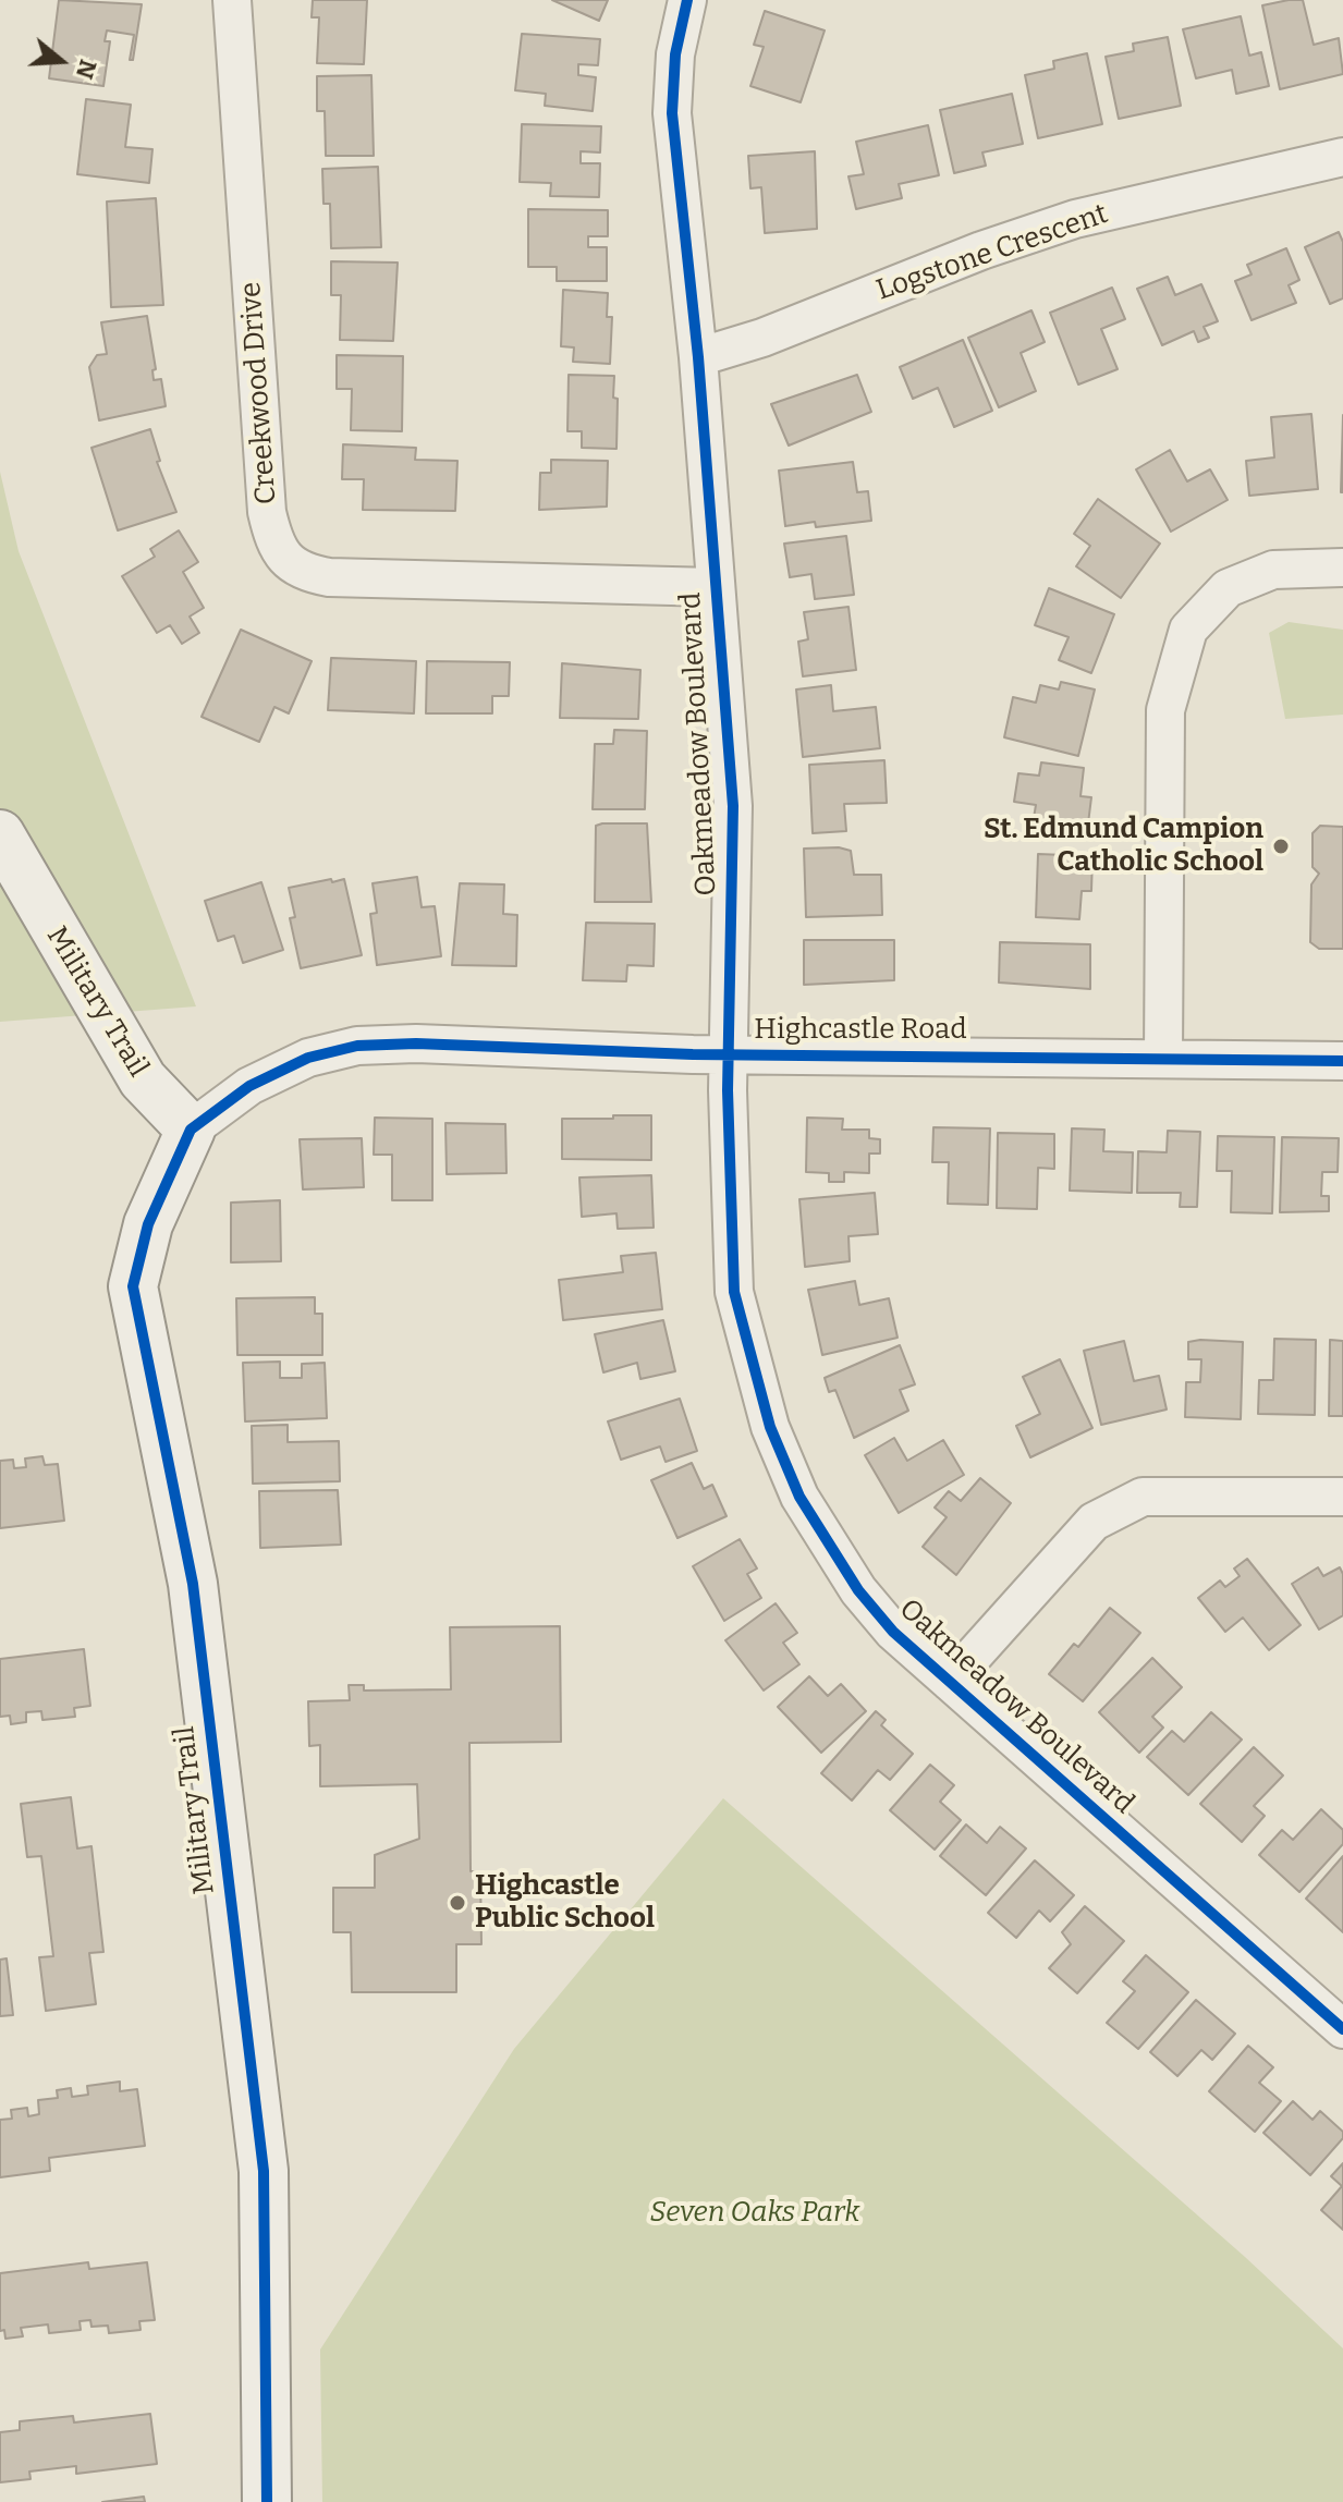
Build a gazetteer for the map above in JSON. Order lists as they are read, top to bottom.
{
  "streets": {
    "street": [
      "Logstone Crescent",
      "Creekwood Drive",
      "Oakmeadow Boulevard",
      "Military Trail",
      "Highcastle Road"
    ]
  },
  "crossings": [
    ["Logstone Crescent", "Oakmeadow Boulevard"],
    ["Creekwood Drive", "Oakmeadow Boulevard"],
    ["Oakmeadow Boulevard", "Highcastle Road"],
    ["Military Trail", "Highcastle Road"]
  ],
  "parks": ["Seven Oaks Park"],
  "places": ["St. Edmund Campion Catholic School", "Highcastle Public School"],
  "north": "right"
}
